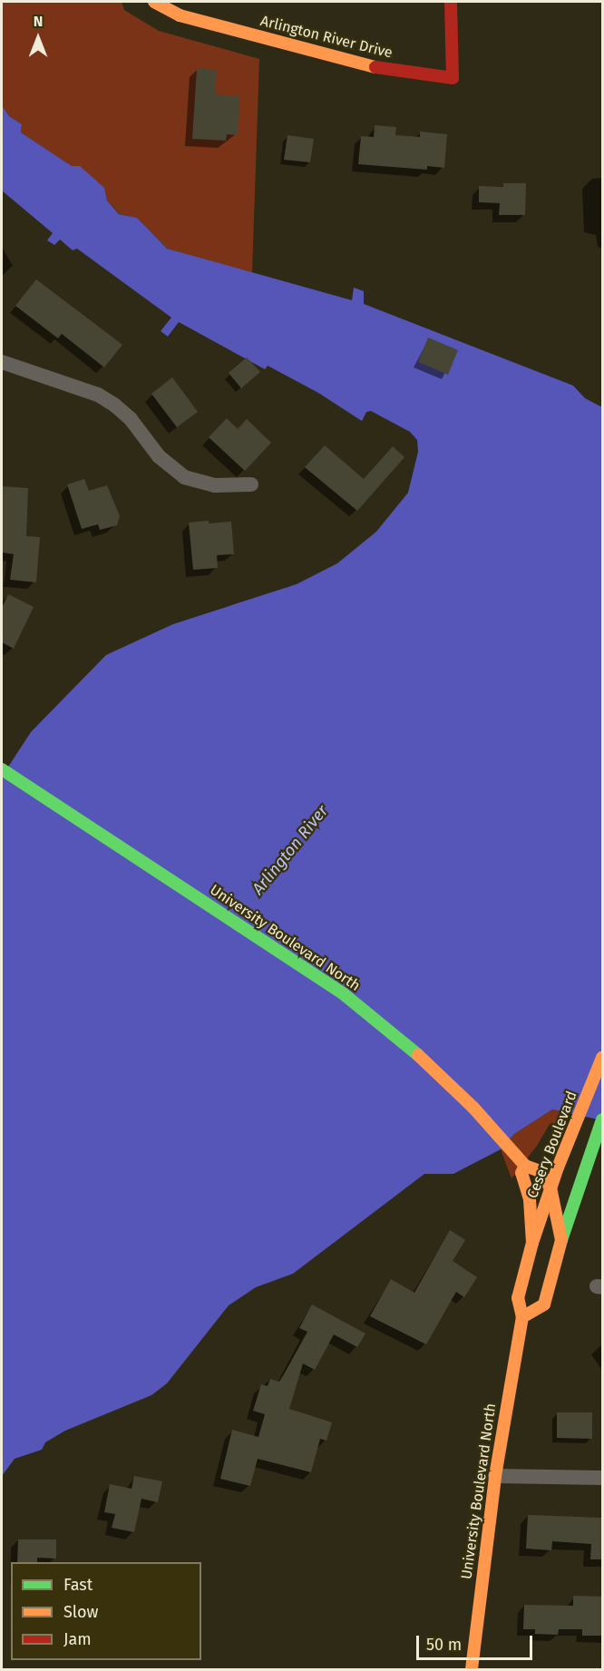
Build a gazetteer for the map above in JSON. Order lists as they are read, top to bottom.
{
  "streets": {
    "main road": ["Arlington River Drive", "University Boulevard North", "Cesery Boulevard"]
  },
  "crossings": [
    ["University Boulevard North", "Cesery Boulevard"]
  ],
  "water": ["Arlington River"],
  "legend": ["Fast", "Slow", "Jam"],
  "scale_bar": "50 m",
  "north": "top"
}
